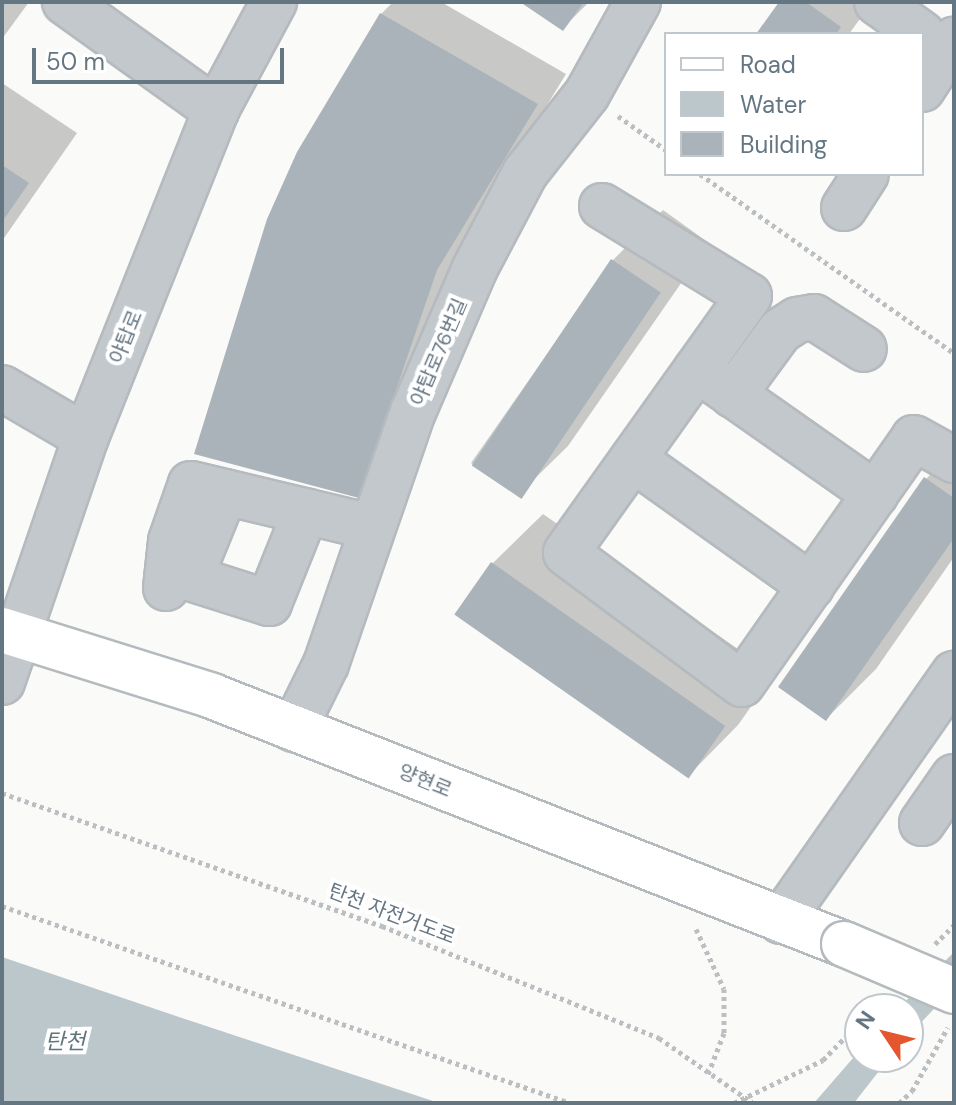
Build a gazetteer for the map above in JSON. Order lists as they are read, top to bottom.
{
  "streets": {
    "main road": ["양현로"],
    "street": ["야탑로", "야탑로76번길"],
    "path": ["탄천 자전거도로"]
  },
  "crossings": [
    ["야탑로", "양현로"],
    ["야탑로76번길", "양현로"]
  ],
  "water": ["탄천"],
  "legend": ["Road", "Water", "Building"],
  "scale_bar": "50 m",
  "north": "top left"
}
